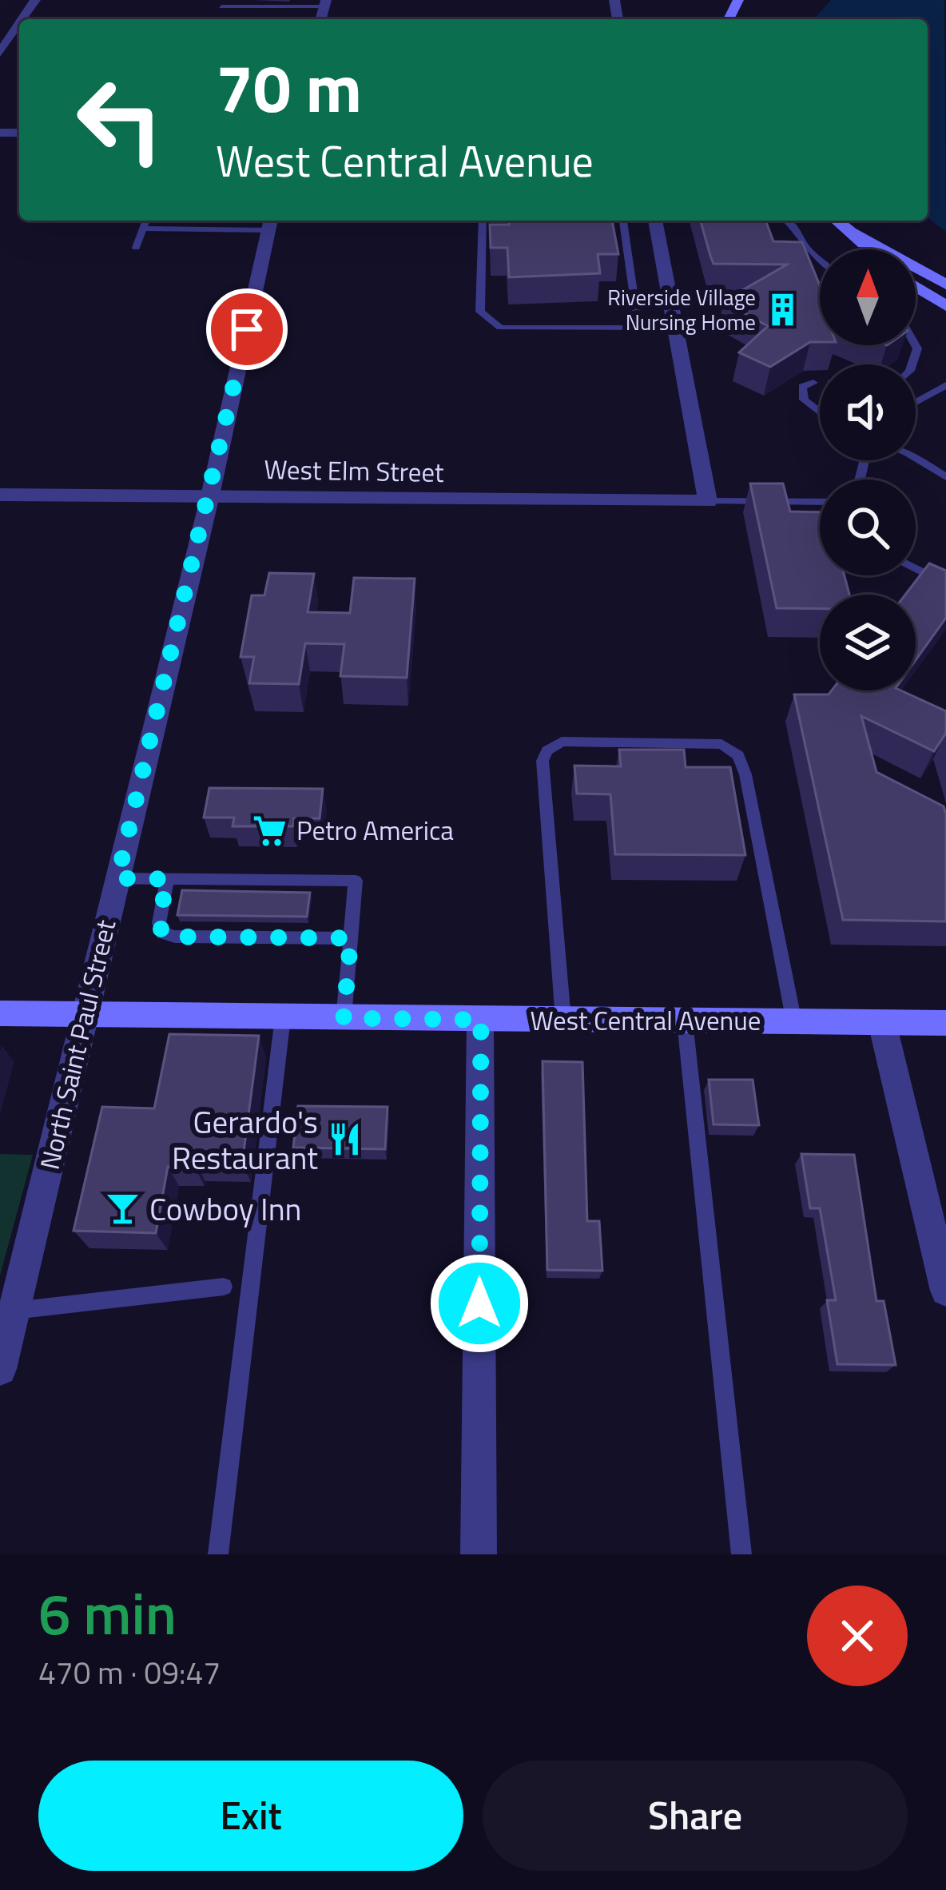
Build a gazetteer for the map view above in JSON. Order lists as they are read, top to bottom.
{
  "streets": {
    "main road": ["West Central Avenue"],
    "street": ["West Elm Street", "North Saint Paul Street"]
  },
  "crossings": [
    ["West Elm Street", "North Saint Paul Street"],
    ["West Central Avenue", "North Saint Paul Street"]
  ],
  "places": {
    "building": ["Riverside Village Nursing Home"],
    "supermarket": ["Petro America"],
    "restaurant": ["Gerardo's Restaurant"],
    "bar": ["Cowboy Inn"]
  },
  "north": "top",
  "page": {
    "turn": ["70 m", "West Central Avenue"],
    "heading": ["6 min", "470 m · 09:47"],
    "buttons": ["Exit", "Share"]
  }
}
